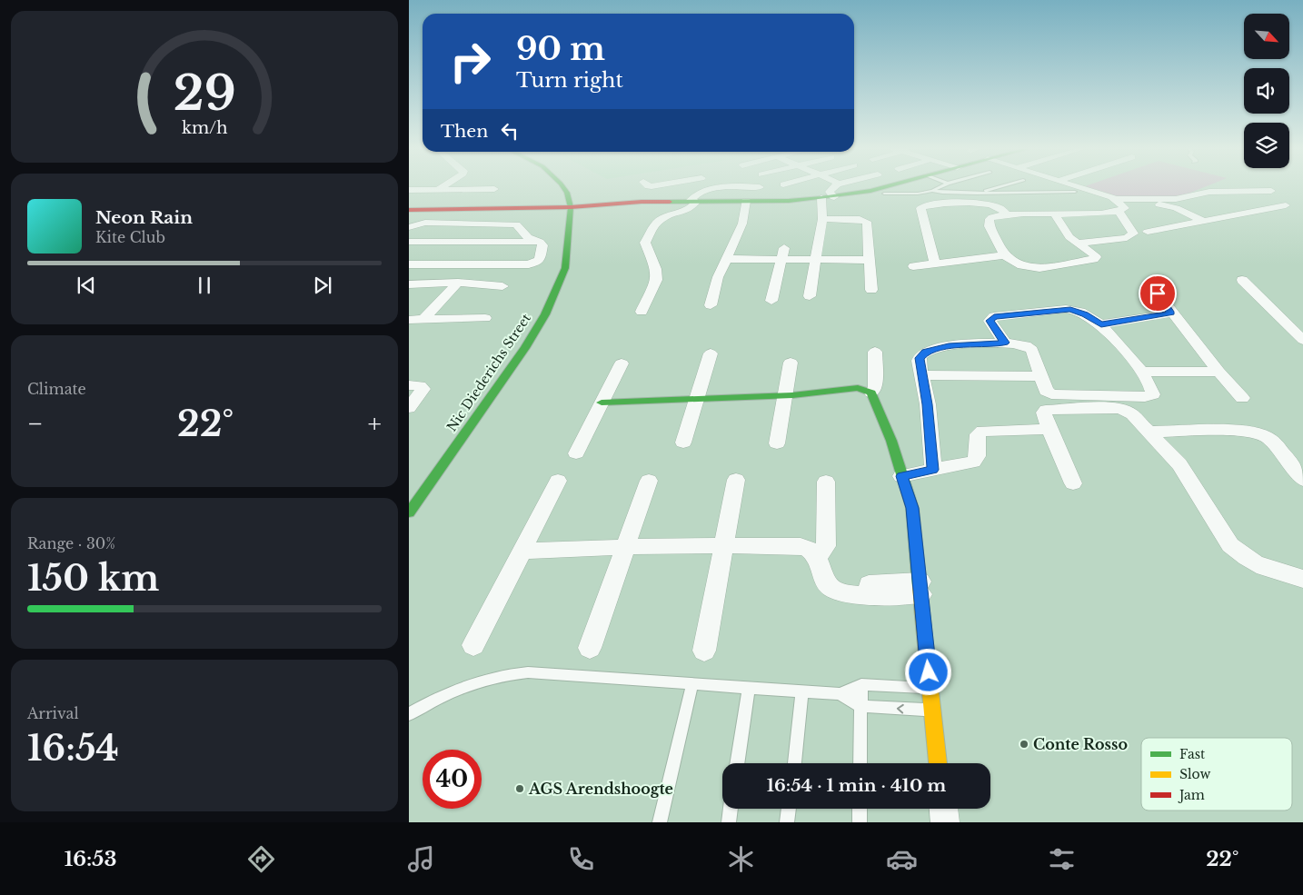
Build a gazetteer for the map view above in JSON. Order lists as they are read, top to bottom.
{
  "streets": {
    "street": ["Nic Diederichs Street"]
  },
  "places": ["Conte Rosso", "AGS Arendshoogte"],
  "legend": ["Fast", "Slow", "Jam"],
  "north": "bottom right",
  "page": {
    "turn": ["90 m", "Turn right"],
    "then": "Then",
    "song": ["Neon Rain", "Kite Club"],
    "tile": [
      "Climate",
      ["Range · 30%", "150 km"],
      ["Arrival", "16:54"]
    ],
    "heat": ["−", "22°", "+"],
    "limit": "40",
    "trip": "16:54 · 1 min · 410 m",
    "tabs": ["16:53", "22°"],
    "gauge": ["29", "km/h"]
  }
}
